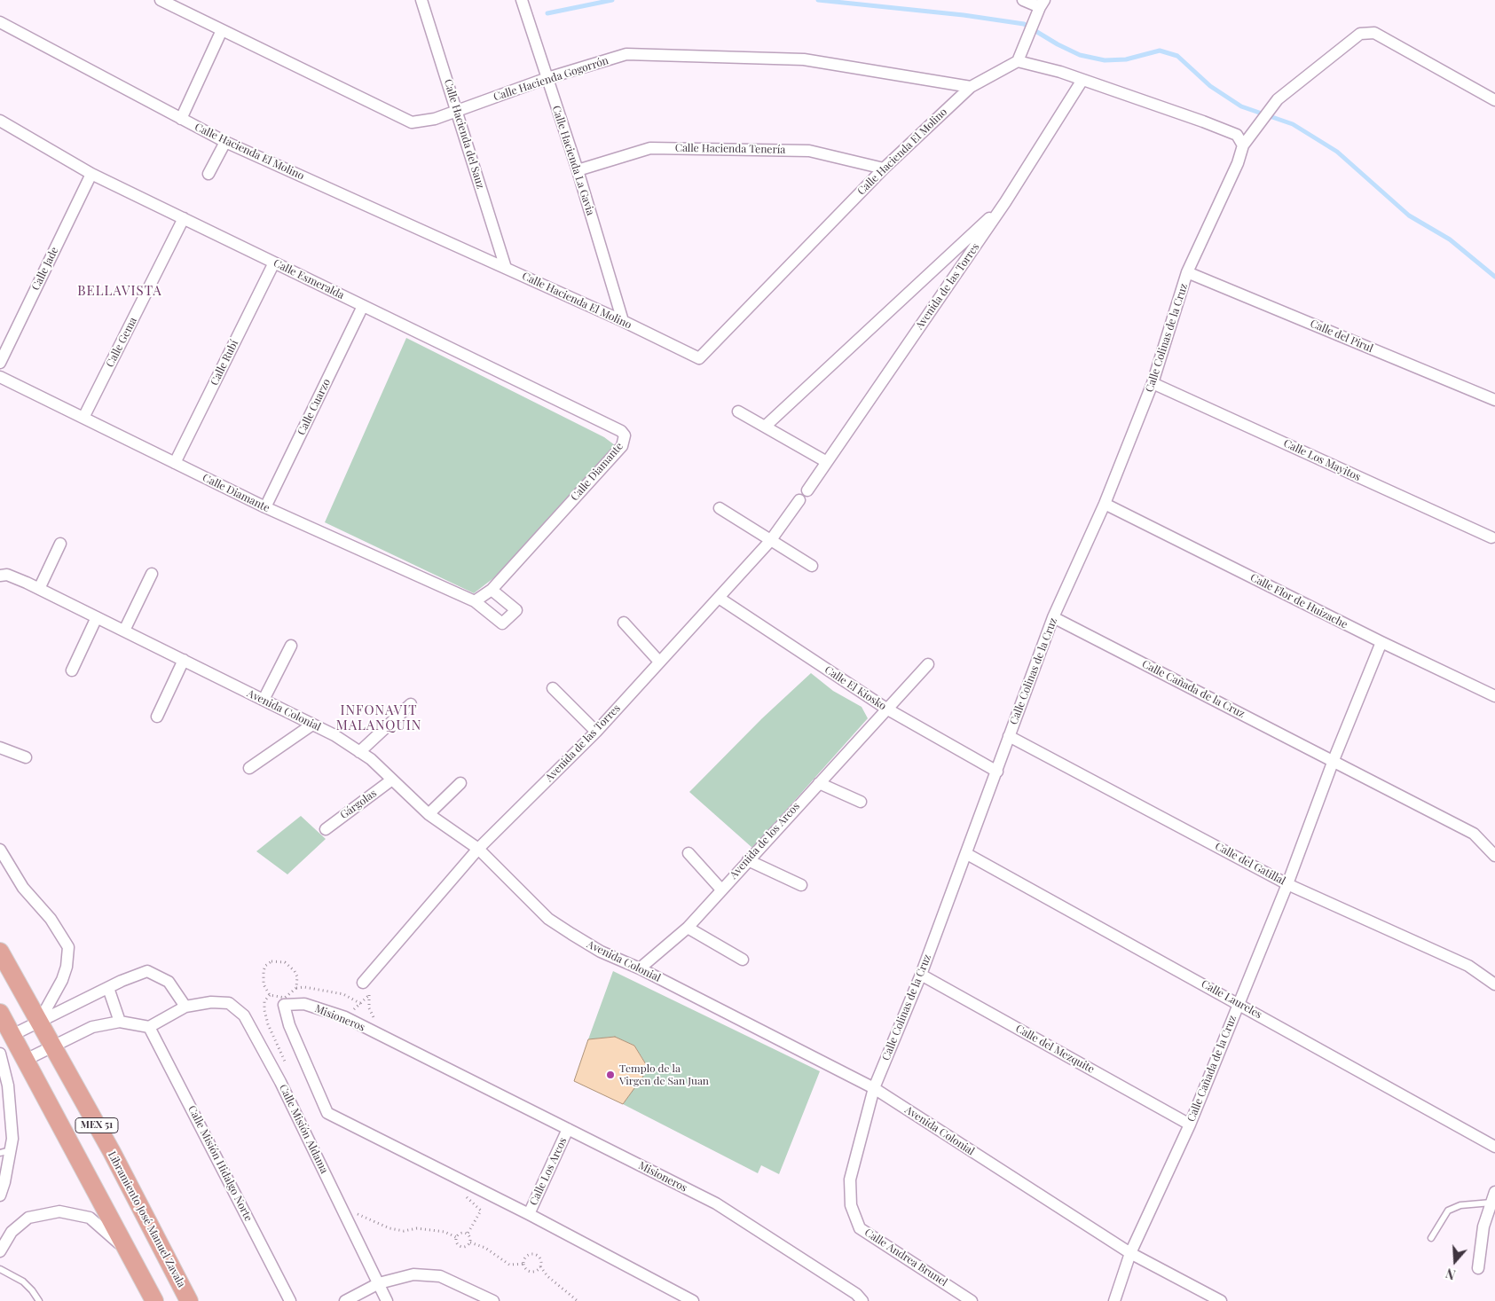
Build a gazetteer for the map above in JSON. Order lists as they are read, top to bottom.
{
  "streets": {
    "main road": ["MEX 51", "Libramiento José Manuel Zavala"],
    "street": [
      "Calle Hacienda Gogorrón",
      "Calle Hacienda del Sauz",
      "Calle Hacienda Tenería",
      "Calle Hacienda El Molino",
      "Calle Hacienda La Gavia",
      "Calle Jade",
      "Calle Esmeralda",
      "Avenida de las Torres",
      "Calle del Pirul",
      "Calle Colinas de la Cruz",
      "Calle Gema",
      "Calle Rubí",
      "Calle Cuarzo",
      "Calle Los Mayitos",
      "Calle Diamante",
      "Calle Flor de Huizache",
      "Calle El Kiosko",
      "Calle Cañada de la Cruz",
      "Avenida Colonial",
      "Gárgolas",
      "Avenida de los Arcos",
      "Calle del Gatillal",
      "Calle Laureles",
      "Misioneros",
      "Calle del Mezquite",
      "Calle Misión Aldama",
      "Calle Misión Hidalgo Norte",
      "Calle Los Arcos",
      "Calle Andrea Brunel"
    ]
  },
  "crossings": [
    ["Calle Hacienda Gogorrón", "Calle Hacienda del Sauz"],
    ["Calle Hacienda Gogorrón", "Calle Hacienda El Molino"],
    ["Calle Hacienda Gogorrón", "Calle Hacienda La Gavia"],
    ["Calle Hacienda del Sauz", "Calle Hacienda El Molino"],
    ["Calle Hacienda Tenería", "Calle Hacienda El Molino"],
    ["Calle Hacienda Tenería", "Calle Hacienda La Gavia"],
    ["Calle Hacienda El Molino", "Calle Hacienda La Gavia"],
    ["Calle Jade", "Calle Esmeralda"],
    ["Calle Esmeralda", "Calle Gema"],
    ["Calle Esmeralda", "Calle Rubí"],
    ["Calle Esmeralda", "Calle Cuarzo"],
    ["Calle Esmeralda", "Calle Diamante"],
    ["Avenida de las Torres", "Calle El Kiosko"],
    ["Avenida de las Torres", "Avenida Colonial"],
    ["Calle del Pirul", "Calle Colinas de la Cruz"],
    ["Calle Colinas de la Cruz", "Calle Los Mayitos"],
    ["Calle Colinas de la Cruz", "Calle Flor de Huizache"],
    ["Calle Colinas de la Cruz", "Calle El Kiosko"],
    ["Calle Colinas de la Cruz", "Calle Cañada de la Cruz"],
    ["Calle Colinas de la Cruz", "Avenida Colonial"],
    ["Calle Colinas de la Cruz", "Calle del Gatillal"],
    ["Calle Colinas de la Cruz", "Calle Laureles"],
    ["Calle Colinas de la Cruz", "Calle del Mezquite"],
    ["Calle Colinas de la Cruz", "Calle Andrea Brunel"],
    ["Calle Gema", "Calle Diamante"],
    ["Calle Rubí", "Calle Diamante"],
    ["Calle Cuarzo", "Calle Diamante"],
    ["Calle Flor de Huizache", "Calle Cañada de la Cruz"],
    ["Calle El Kiosko", "Avenida de los Arcos"],
    ["Calle Cañada de la Cruz", "Avenida Colonial"],
    ["Calle Cañada de la Cruz", "Calle del Gatillal"],
    ["Calle Cañada de la Cruz", "Calle Laureles"],
    ["Calle Cañada de la Cruz", "Calle del Mezquite"],
    ["Avenida Colonial", "Gárgolas"],
    ["Avenida Colonial", "Avenida de los Arcos"],
    ["Misioneros", "Calle Los Arcos"],
    ["Calle Misión Aldama", "Calle Misión Hidalgo Norte"]
  ],
  "districts": ["BELLAVISTA", "INFONAVIT MALANQUIN"],
  "places": ["Templo de la Virgen de San Juan"],
  "north": "bottom"
}
